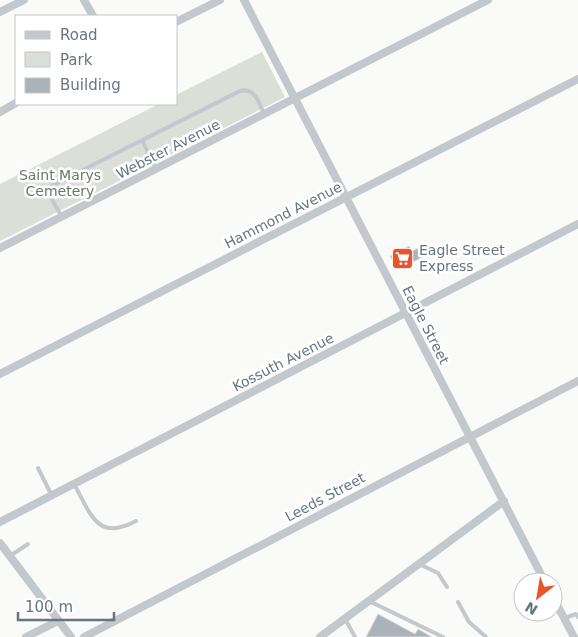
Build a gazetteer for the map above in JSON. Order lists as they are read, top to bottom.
{
  "streets": {
    "street": [
      "Webster Avenue",
      "Hammond Avenue",
      "Eagle Street",
      "Kossuth Avenue",
      "Leeds Street"
    ]
  },
  "crossings": [
    ["Webster Avenue", "Eagle Street"],
    ["Hammond Avenue", "Eagle Street"],
    ["Eagle Street", "Kossuth Avenue"],
    ["Eagle Street", "Leeds Street"]
  ],
  "parks": ["Saint Marys Cemetery"],
  "places": {
    "supermarket": ["Eagle Street Express"]
  },
  "legend": ["Road", "Park", "Building"],
  "scale_bar": "100 m",
  "north": "bottom left"
}
